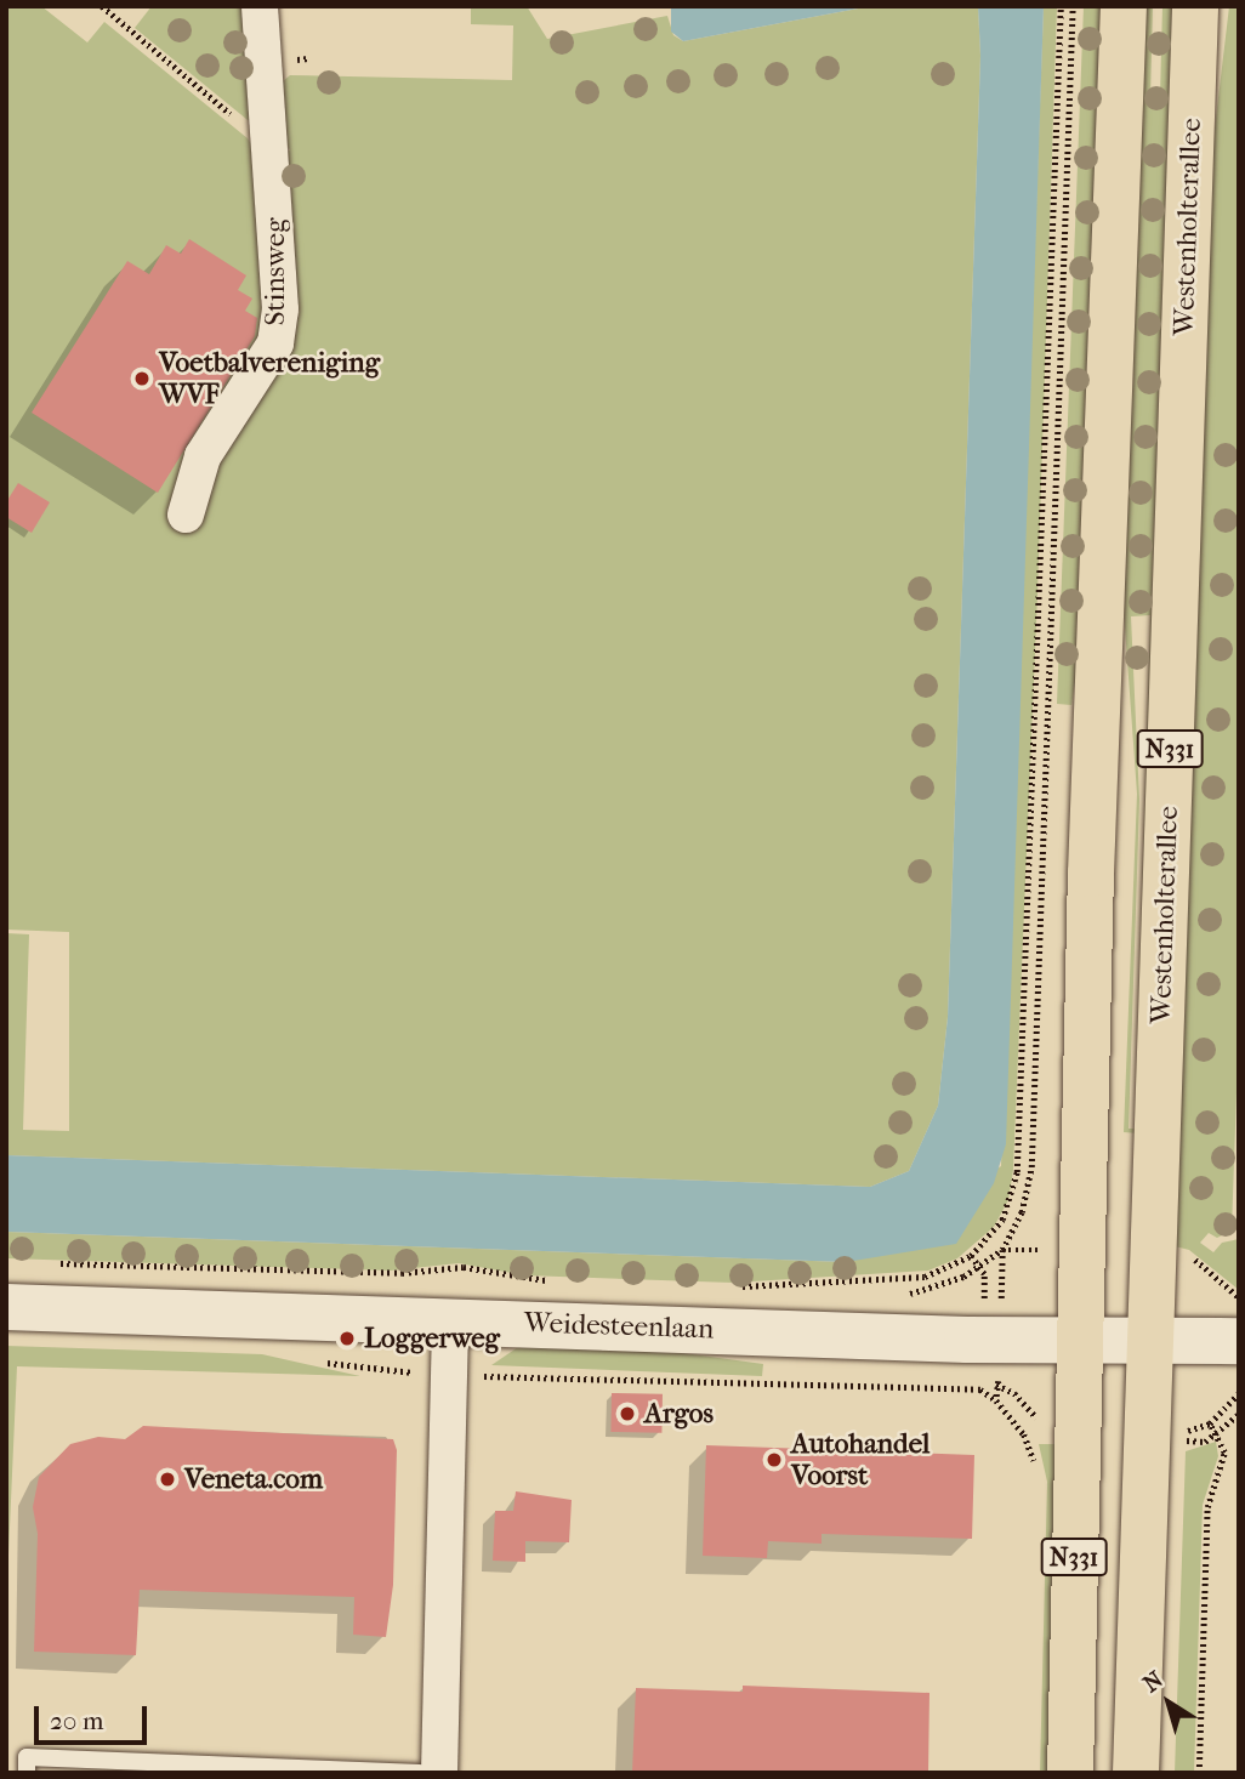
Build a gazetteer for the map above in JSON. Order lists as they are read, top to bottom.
{
  "streets": {
    "main road": ["Westenholterallee", "N331"],
    "street": ["Stinsweg", "Weidesteenlaan"]
  },
  "crossings": [
    ["Westenholterallee", "Weidesteenlaan"],
    ["N331", "Weidesteenlaan"]
  ],
  "places": [
    "Voetbalvereniging WVF",
    "Loggerweg",
    "Argos",
    "Autohandel Voorst",
    "Veneta.com"
  ],
  "scale_bar": "20 m",
  "north": "top left"
}
